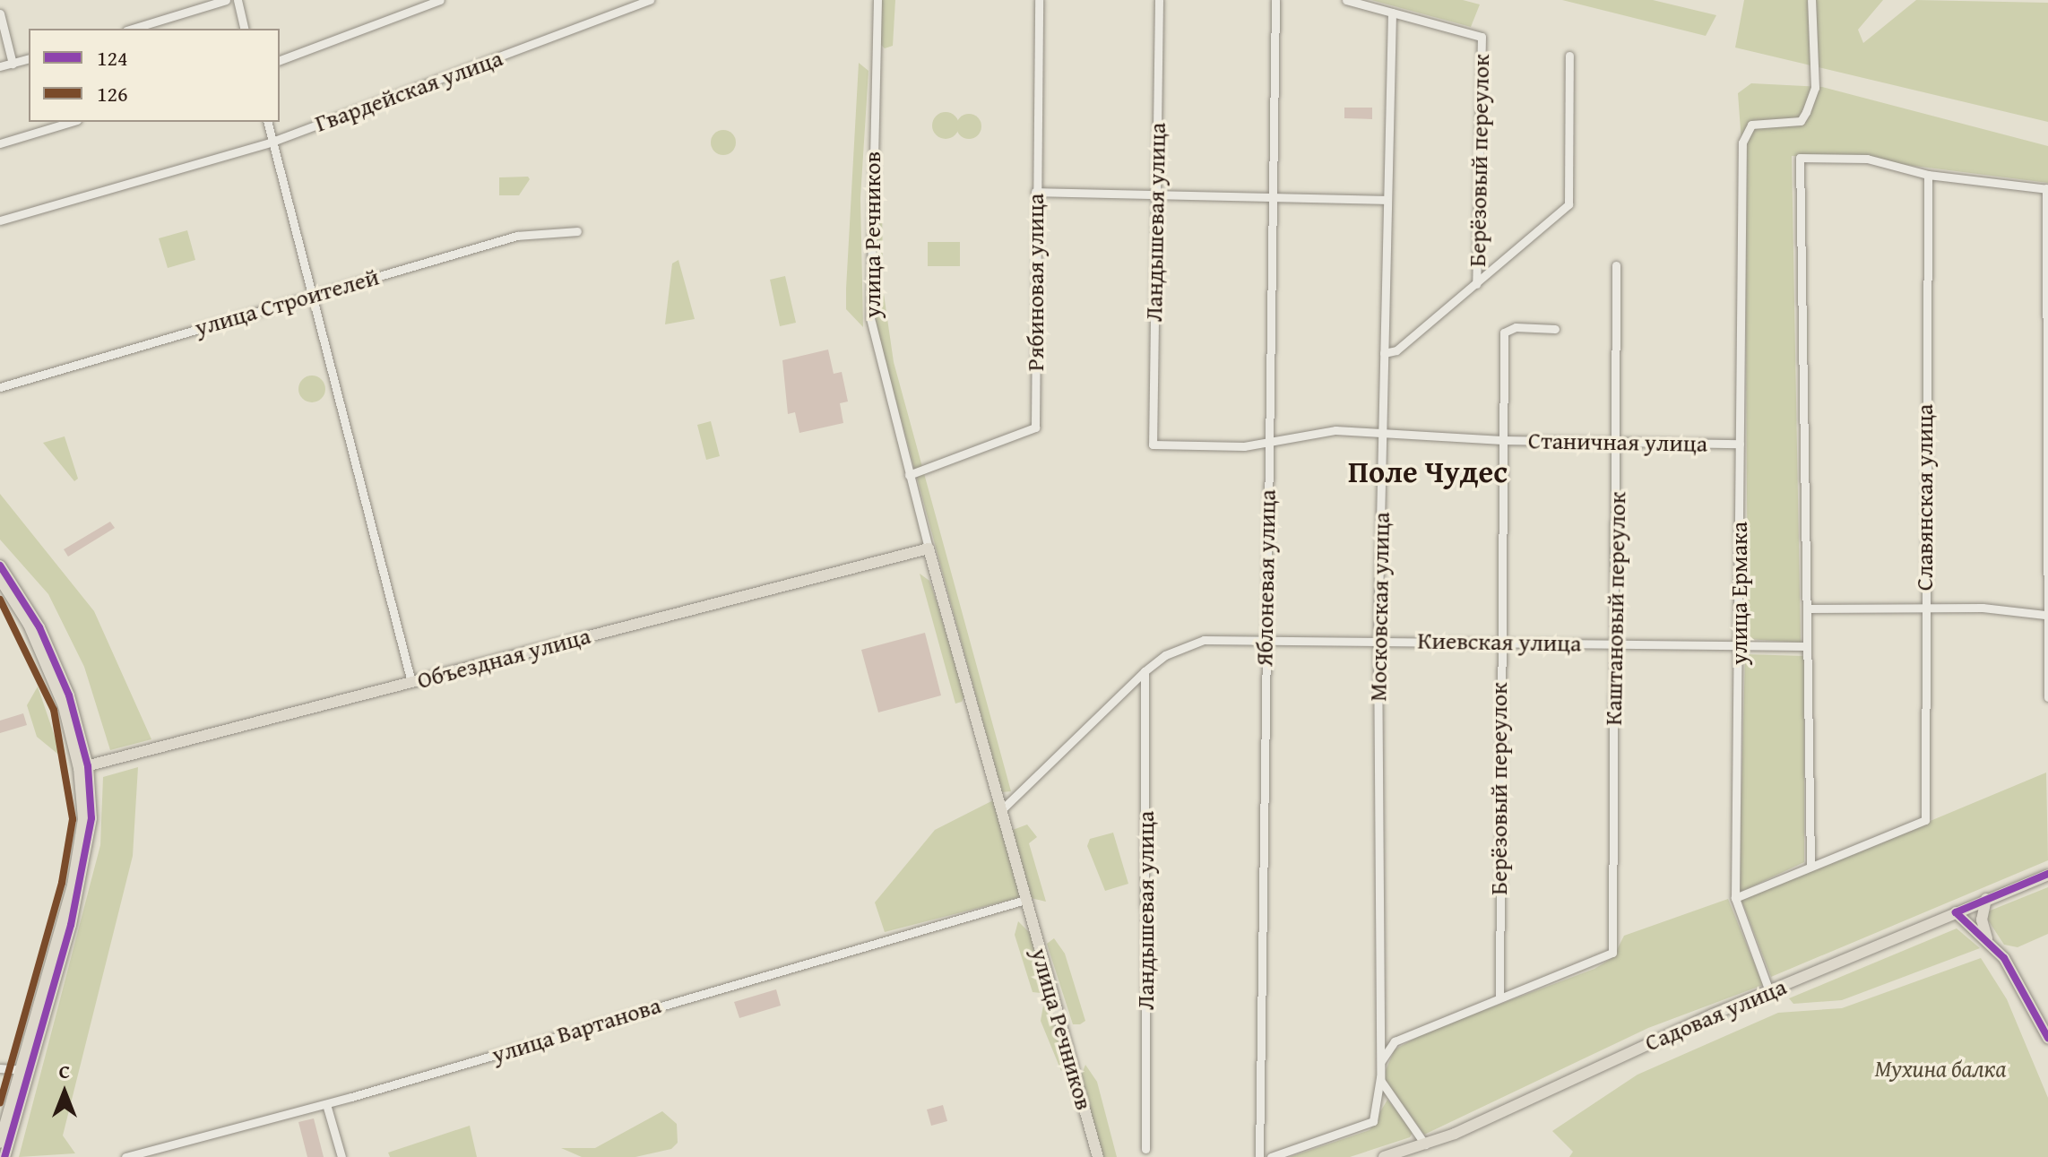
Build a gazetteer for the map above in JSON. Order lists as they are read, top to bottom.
{
  "streets": {
    "main road": ["улица Речников", "Объездная улица", "Садовая улица"],
    "street": [
      "Гвардейская улица",
      "Берёзовый переулок",
      "Ландышевая улица",
      "Рябиновая улица",
      "улица Строителей",
      "Станичная улица",
      "Славянская улица",
      "Яблоневая улица",
      "улица Ермака",
      "Московская улица",
      "Каштановый переулок",
      "Киевская улица",
      "улица Вартанова"
    ]
  },
  "crossings": [
    ["Берёзовый переулок", "Станичная улица"],
    ["Берёзовый переулок", "Московская улица"],
    ["Берёзовый переулок", "Каштановый переулок"],
    ["Берёзовый переулок", "Киевская улица"],
    ["Ландышевая улица", "Станичная улица"],
    ["Ландышевая улица", "Киевская улица"],
    ["улица Речников", "Рябиновая улица"],
    ["улица Речников", "Киевская улица"],
    ["улица Речников", "Объездная улица"],
    ["улица Речников", "улица Вартанова"],
    ["Станичная улица", "Яблоневая улица"],
    ["Станичная улица", "улица Ермака"],
    ["Станичная улица", "Московская улица"],
    ["Станичная улица", "Каштановый переулок"],
    ["Яблоневая улица", "Киевская улица"],
    ["улица Ермака", "Киевская улица"],
    ["улица Ермака", "Садовая улица"],
    ["Московская улица", "Киевская улица"],
    ["Каштановый переулок", "Киевская улица"]
  ],
  "districts": ["Поле Чудес"],
  "parks": ["Мухина балка"],
  "lines": ["transit line 124", "transit line 126"],
  "legend": ["124", "126"],
  "north": "top"
}
